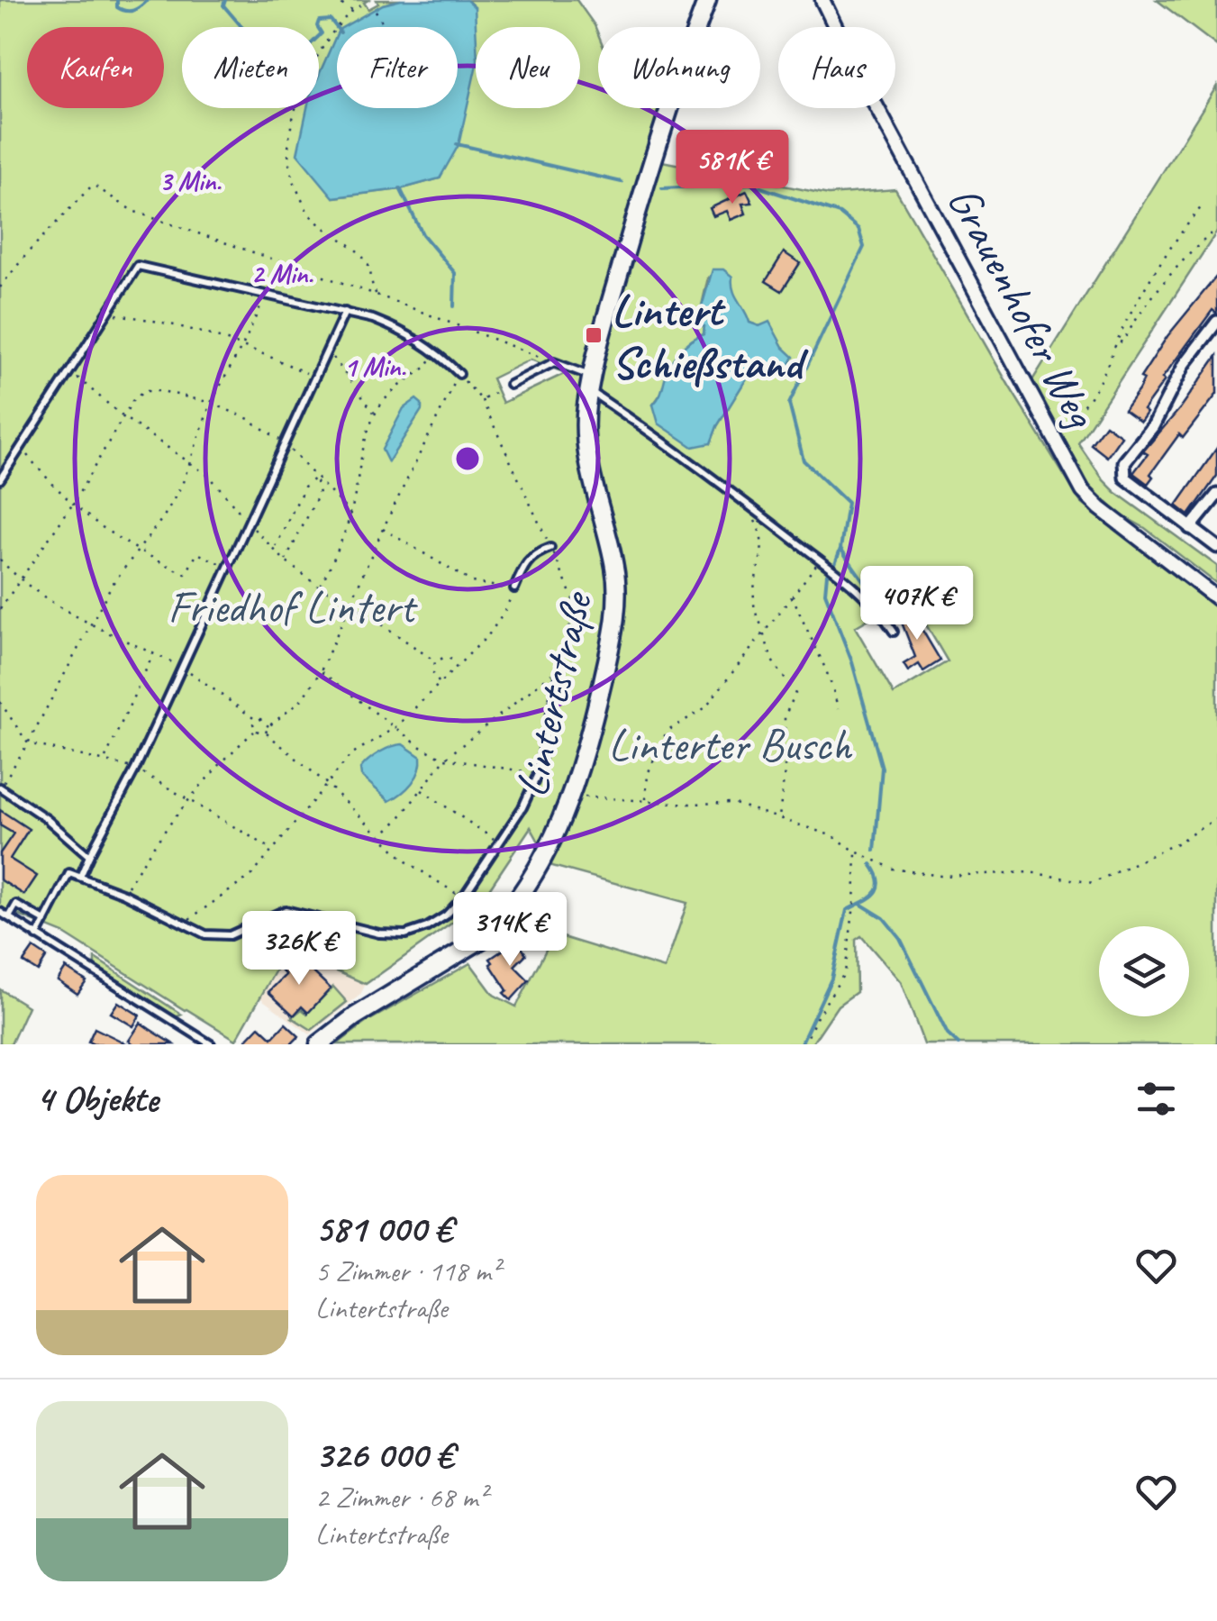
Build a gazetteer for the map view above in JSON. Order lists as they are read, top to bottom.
{
  "streets": {
    "main road": ["Lintertstraße"],
    "street": ["Grauenhofer Weg"]
  },
  "parks": ["Friedhof Lintert", "Linterter Busch"],
  "places": {
    "transit": ["Lintert Schießstand"]
  },
  "page": {
    "chip": [
      "Kaufen",
      "Mieten",
      "Filter",
      "Neu",
      "Wohnung",
      "Haus"
    ],
    "price": [
      "581K €",
      "407K €",
      "314K €",
      "326K €"
    ],
    "heading": "4 Objekte",
    "list": [
      {
        "name": "581 000 €",
        "note": "5 Zimmer · 118 m² · Lintertstraße"
      },
      {
        "name": "326 000 €",
        "note": "2 Zimmer · 68 m² · Lintertstraße"
      }
    ]
  },
  "rings": ["3 Min.", "2 Min.", "1 Min."]
}
